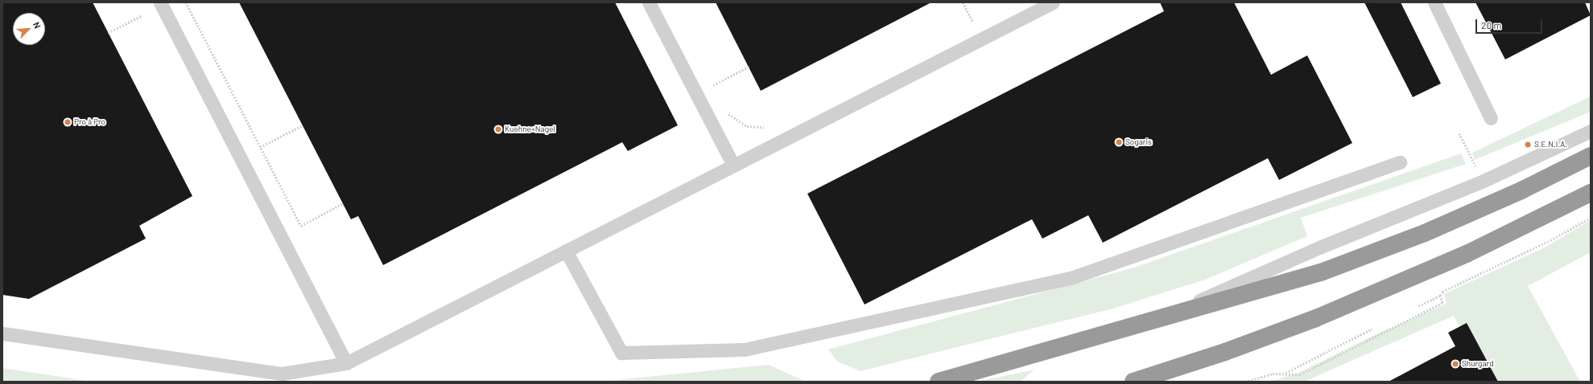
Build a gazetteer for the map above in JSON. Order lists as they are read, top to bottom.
{
  "places": [
    "Pro à Pro",
    "Kuehne+Nagel",
    "Sogaris",
    "S.E.N.I.A.",
    "Shurgard"
  ],
  "scale_bar": "20 m",
  "north": "top right"
}
